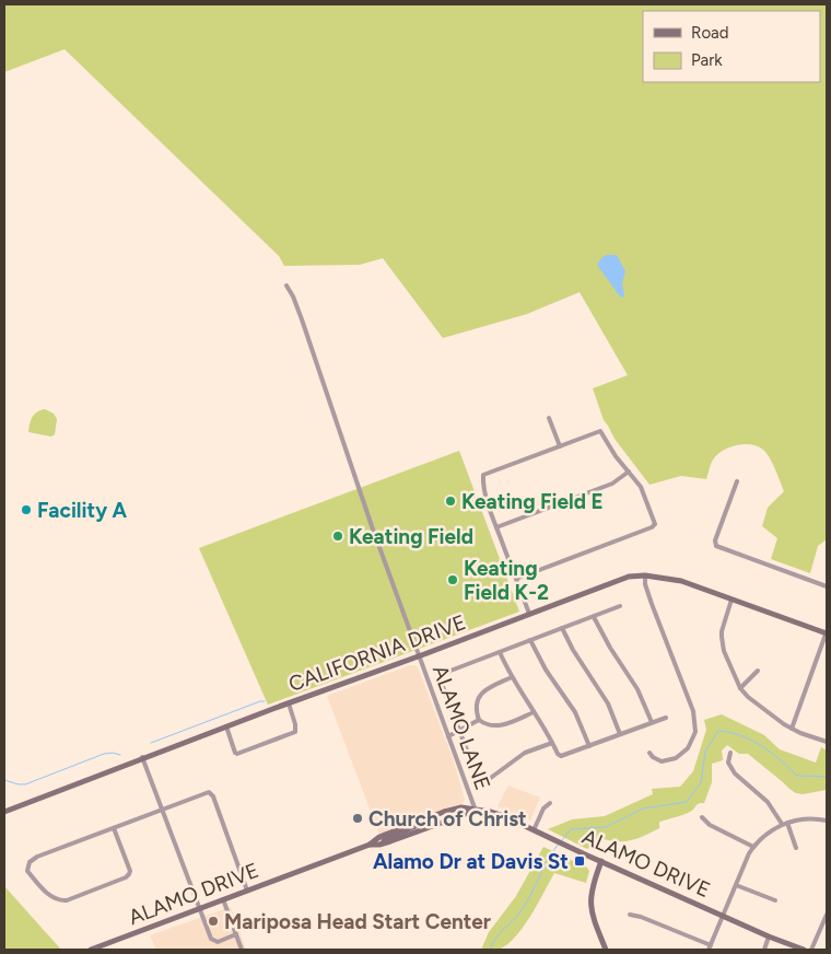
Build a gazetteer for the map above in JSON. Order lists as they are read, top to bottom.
{
  "streets": {
    "street": ["CALIFORNIA DRIVE", "ALAMO LANE", "ALAMO DRIVE"]
  },
  "crossings": [
    ["CALIFORNIA DRIVE", "ALAMO LANE"],
    ["ALAMO LANE", "ALAMO DRIVE"]
  ],
  "places": {
    "other": [
      "Keating Field E",
      "Facility A",
      "Keating Field",
      "Keating Field K-2",
      "Church of Christ",
      "Mariposa Head Start Center"
    ],
    "transit": ["Alamo Dr at Davis St"]
  },
  "legend": ["Road", "Park"]
}
